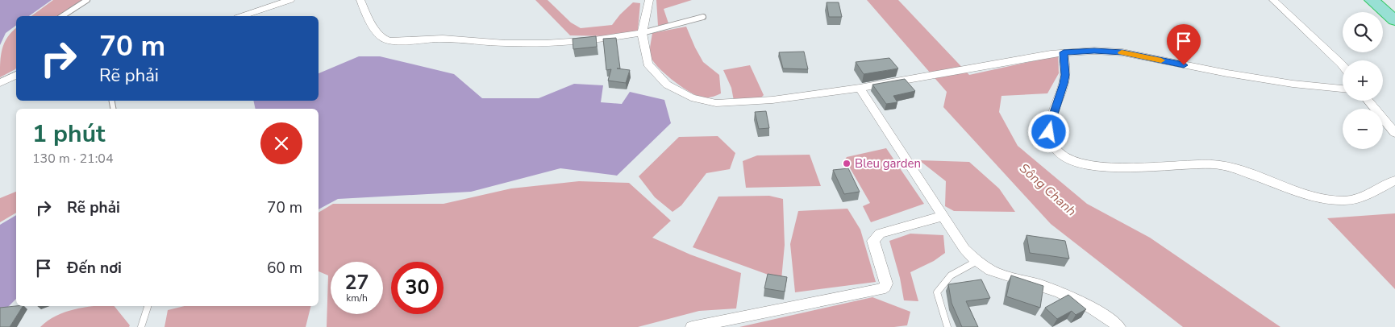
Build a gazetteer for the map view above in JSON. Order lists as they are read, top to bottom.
{
  "water": ["Sông Chanh"],
  "places": ["Bleu garden"],
  "page": {
    "map_buttons": ["+", "−"],
    "turn": ["70 m", "Rẽ phải"],
    "heading": ["1 phút", "130 m · 21:04"],
    "list": [
      {
        "name": "Rẽ phải",
        "value": "70 m"
      },
      {
        "name": "Đến nơi",
        "value": "60 m"
      }
    ],
    "speed": "27 km/h",
    "limit": "30"
  }
}
